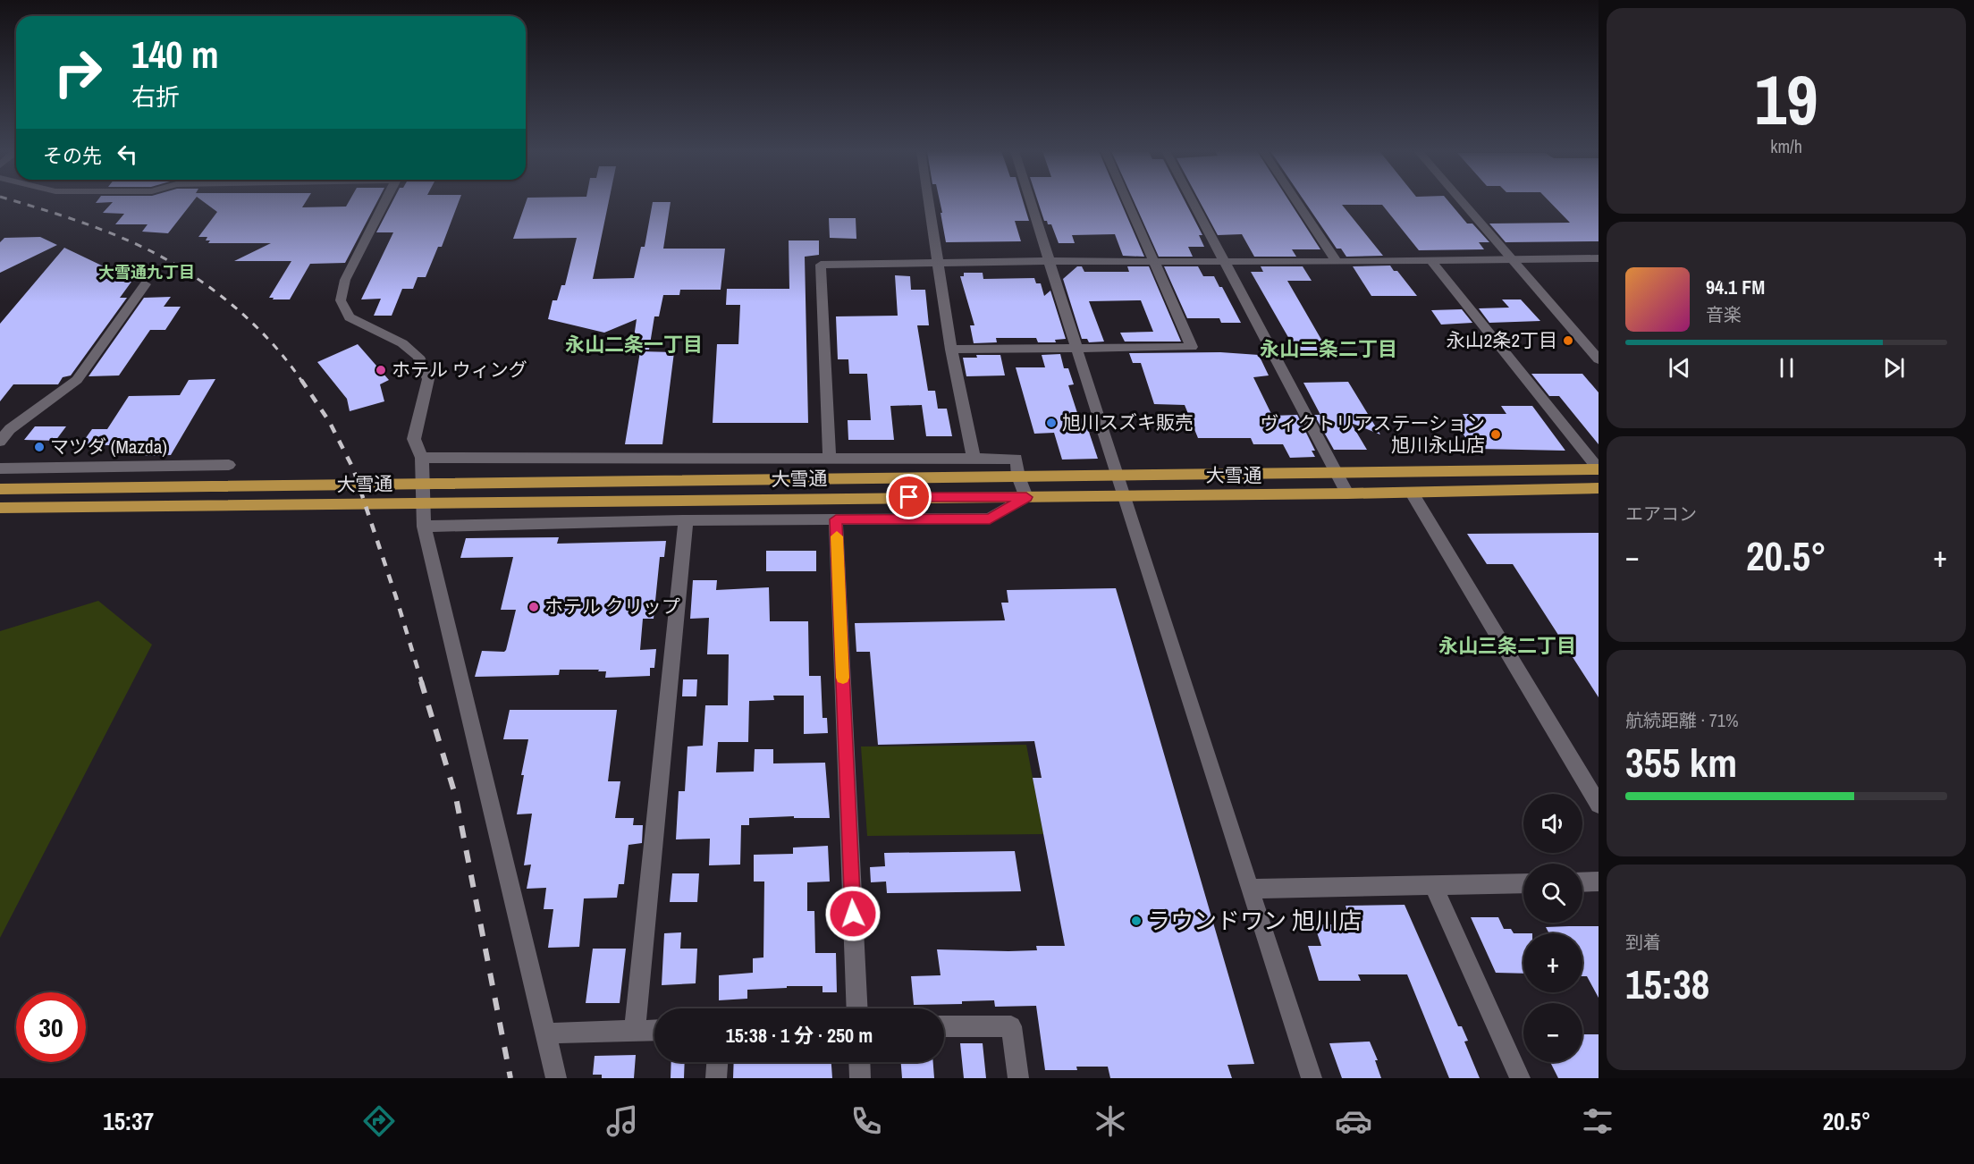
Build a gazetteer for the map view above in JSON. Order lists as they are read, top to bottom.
{
  "streets": {
    "highway": ["大雪通"]
  },
  "districts": [
    "大雪通九丁目",
    "永山二条一丁目",
    "永山二条二丁目",
    "永山三条二丁目"
  ],
  "places": [
    "永山2条2丁目",
    "ホテル ウィング",
    "旭川スズキ販売",
    "ヴィクトリアステーション 旭川永山店",
    "マツダ (Mazda)",
    "ホテル クリップ",
    "ラウンドワン 旭川店"
  ],
  "page": {
    "tile": [
      ["19", "km/h"],
      "エアコン",
      ["航続距離 · 71%", "355 km"],
      ["到着", "15:38"]
    ],
    "turn": ["140 m", "右折"],
    "then": "その先",
    "song": ["94.1 FM", "音楽"],
    "heat": ["−", "20.5°", "+"],
    "map_buttons": ["+", "−"],
    "limit": "30",
    "trip": "15:38 · 1 分 · 250 m",
    "tabs": ["15:37", "20.5°"]
  }
}
